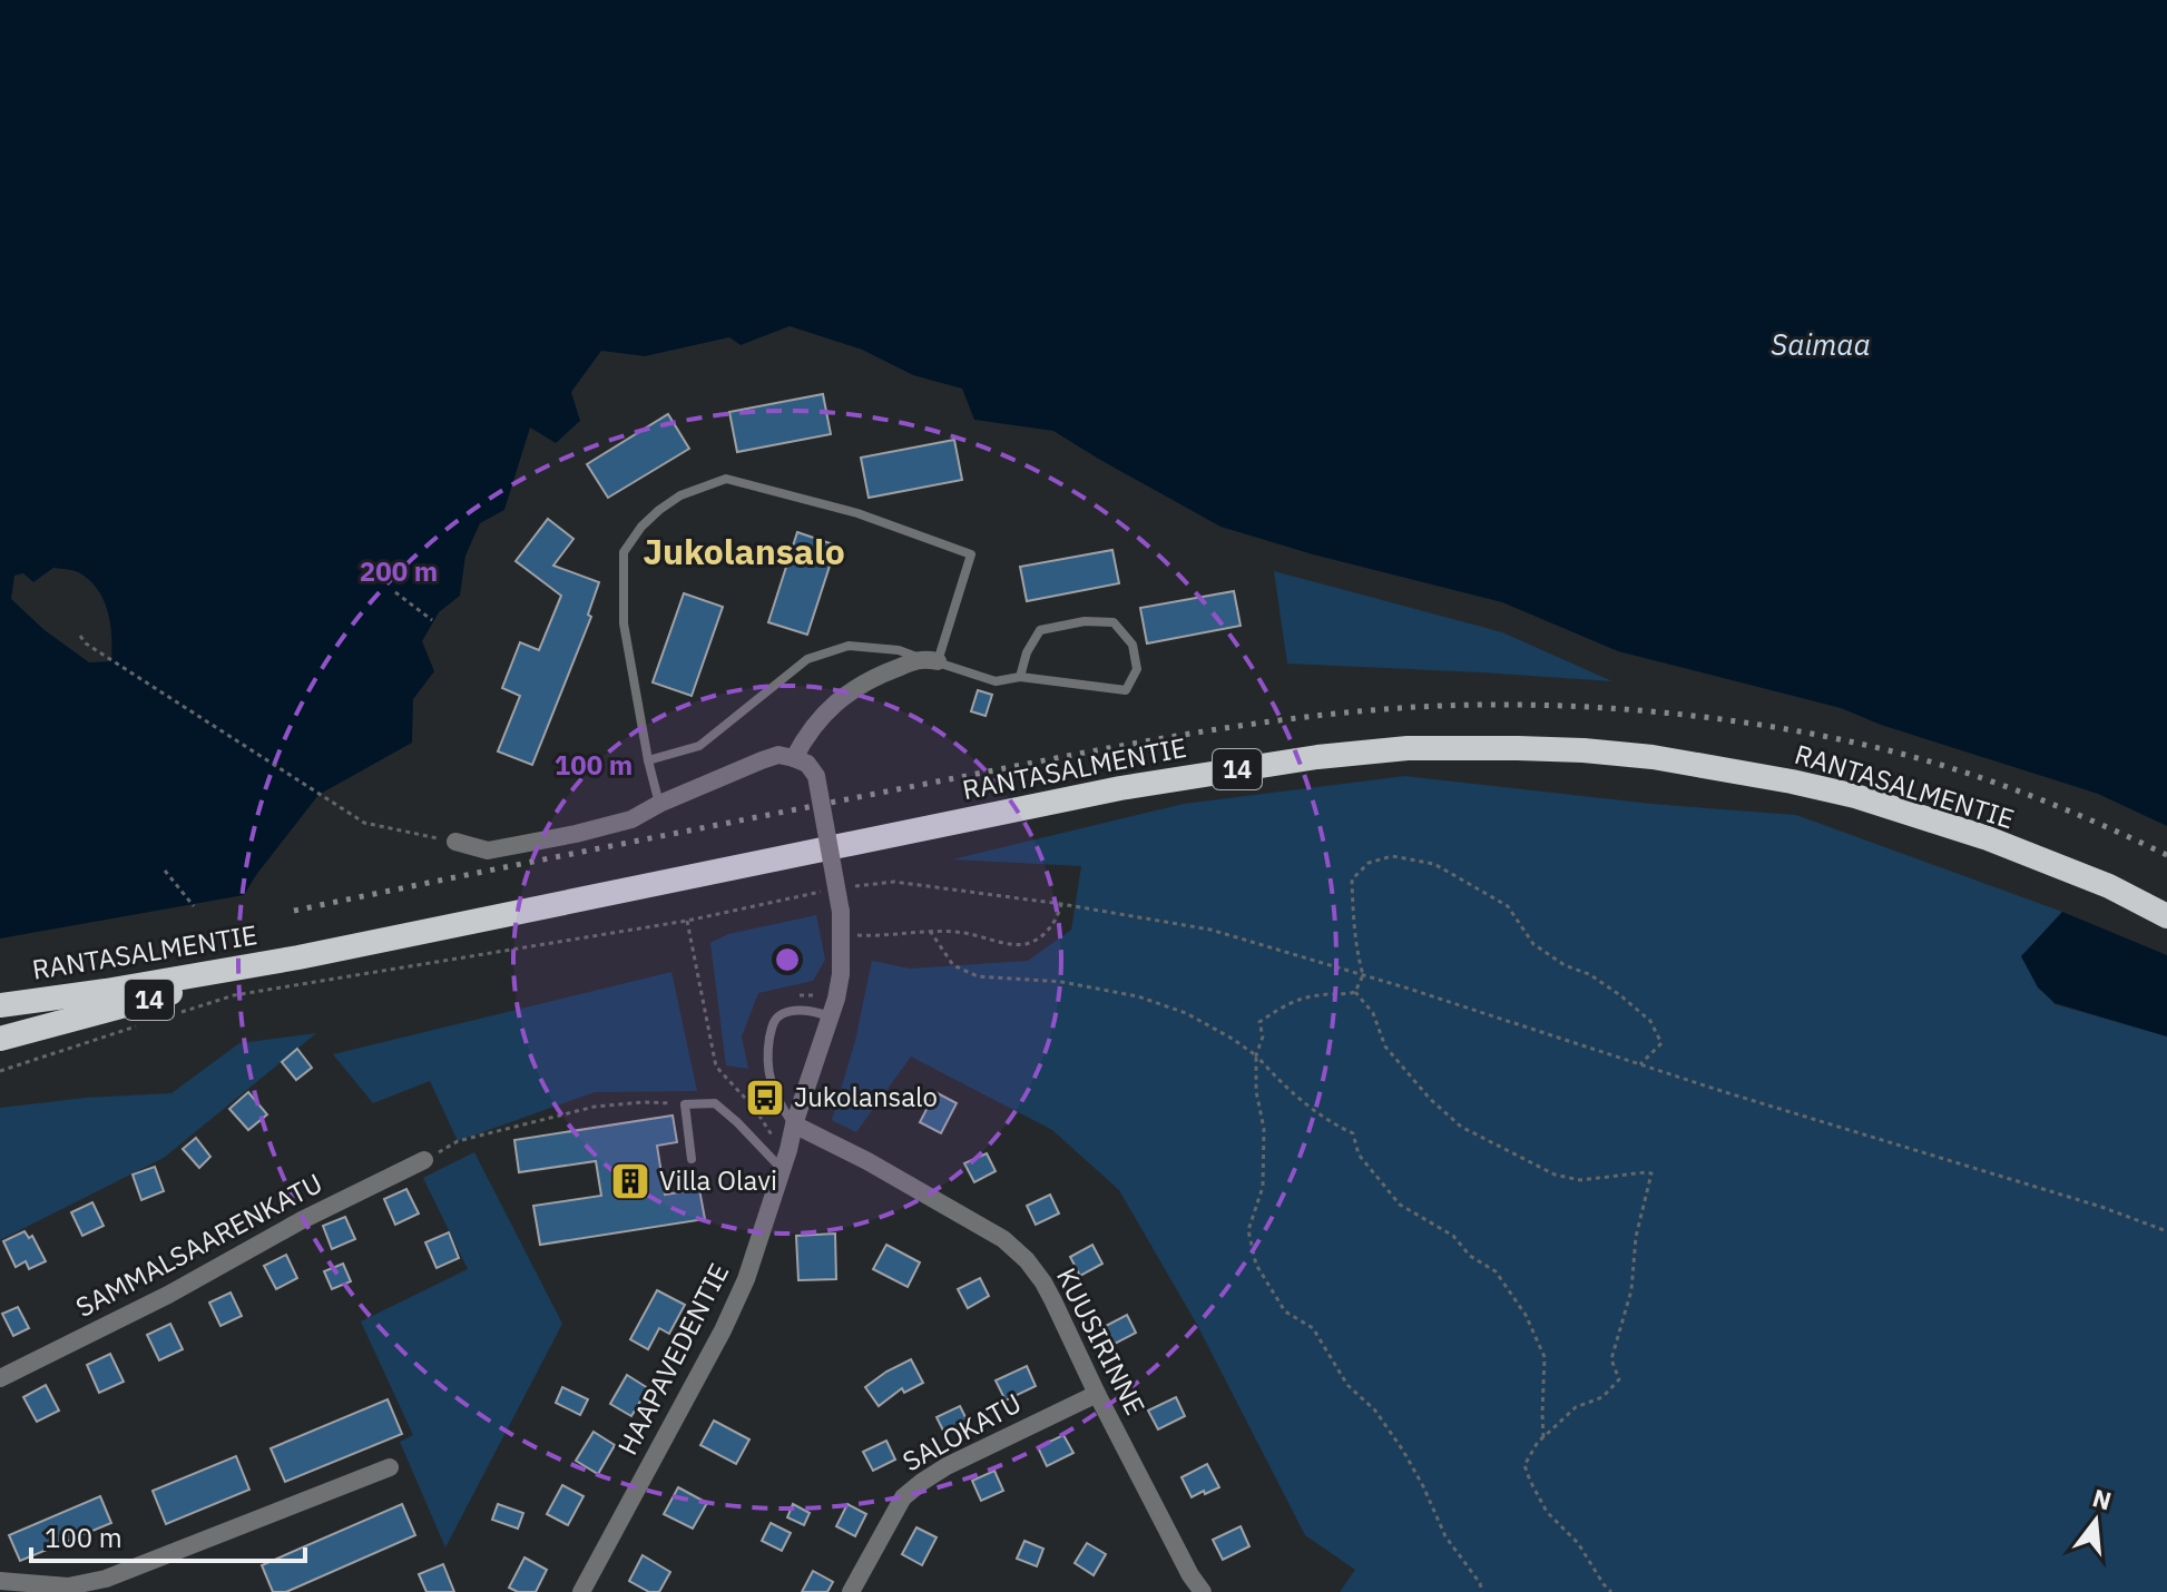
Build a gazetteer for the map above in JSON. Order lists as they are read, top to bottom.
{
  "streets": {
    "highway": ["RANTASALMENTIE", "14"],
    "street": [
      "SAMMALSAARENKATU",
      "KUUSIRINNE",
      "HAAPAVEDENTIE",
      "SALOKATU"
    ]
  },
  "crossings": [
    ["KUUSIRINNE", "HAAPAVEDENTIE"],
    ["KUUSIRINNE", "SALOKATU"]
  ],
  "districts": ["Jukolansalo"],
  "water": ["Saimaa"],
  "places": {
    "bus stop": ["Jukolansalo"],
    "building": ["Villa Olavi"]
  },
  "scale_bar": "100 m",
  "north": "top",
  "rings": ["200 m", "100 m"]
}
